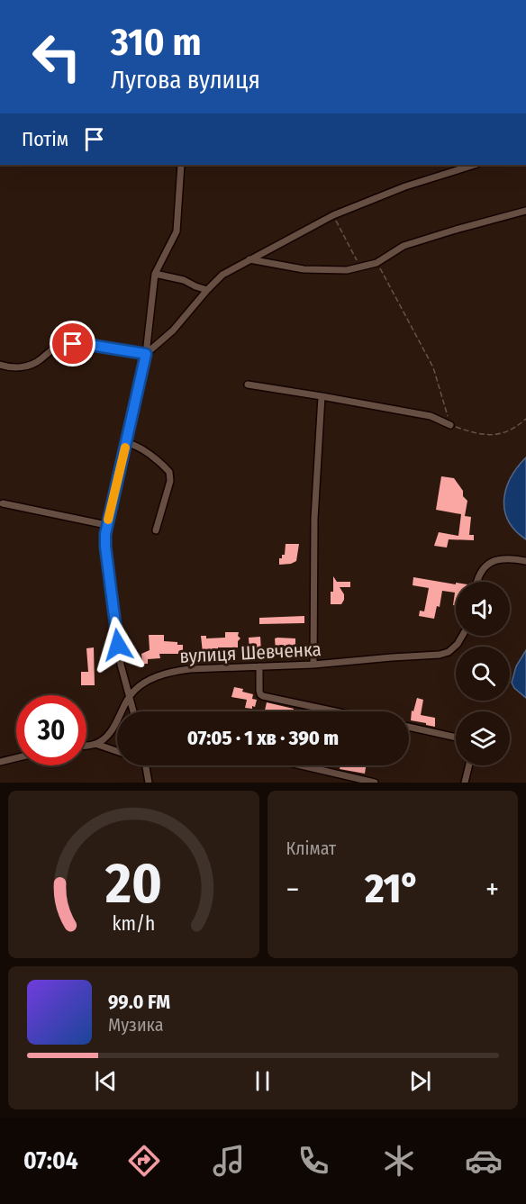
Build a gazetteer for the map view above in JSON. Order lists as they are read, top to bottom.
{
  "streets": {
    "street": ["вулиця Шевченка"]
  },
  "page": {
    "turn": ["310 m", "Лугова вулиця"],
    "then": "Потім",
    "limit": "30",
    "trip": "07:05 · 1 хв · 390 m",
    "tile": "Клімат",
    "heat": ["−", "21°", "+"],
    "song": ["99.0 FM", "Музика"],
    "tabs": "07:04",
    "gauge": ["20", "km/h"]
  }
}
